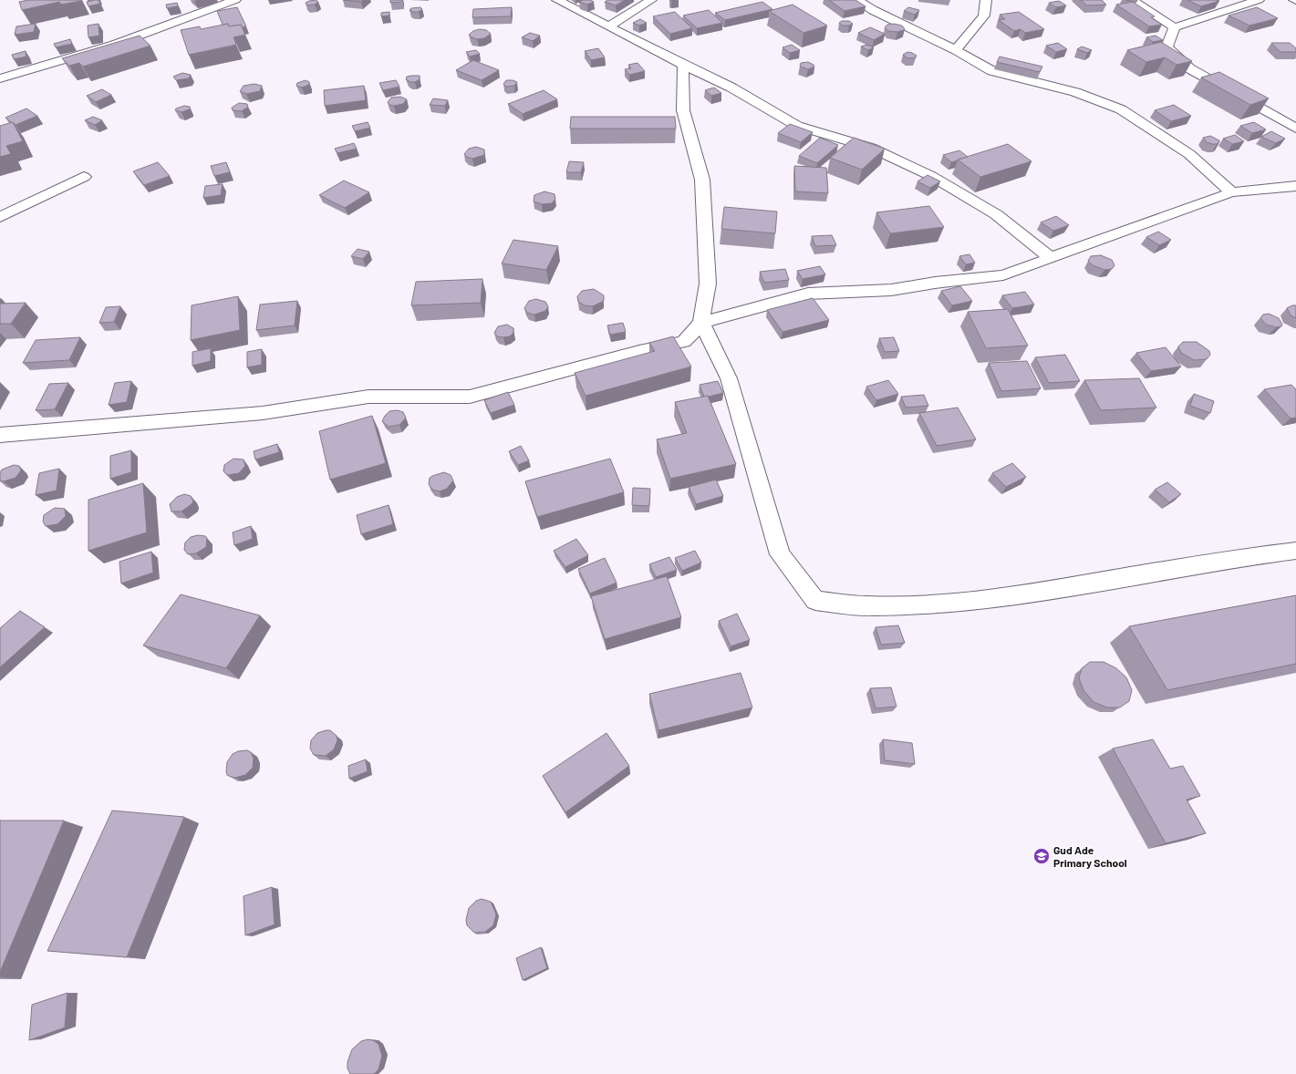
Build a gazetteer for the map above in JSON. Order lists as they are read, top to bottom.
{
  "places": {
    "school or university": ["Gud Ade Primary School"]
  }
}
